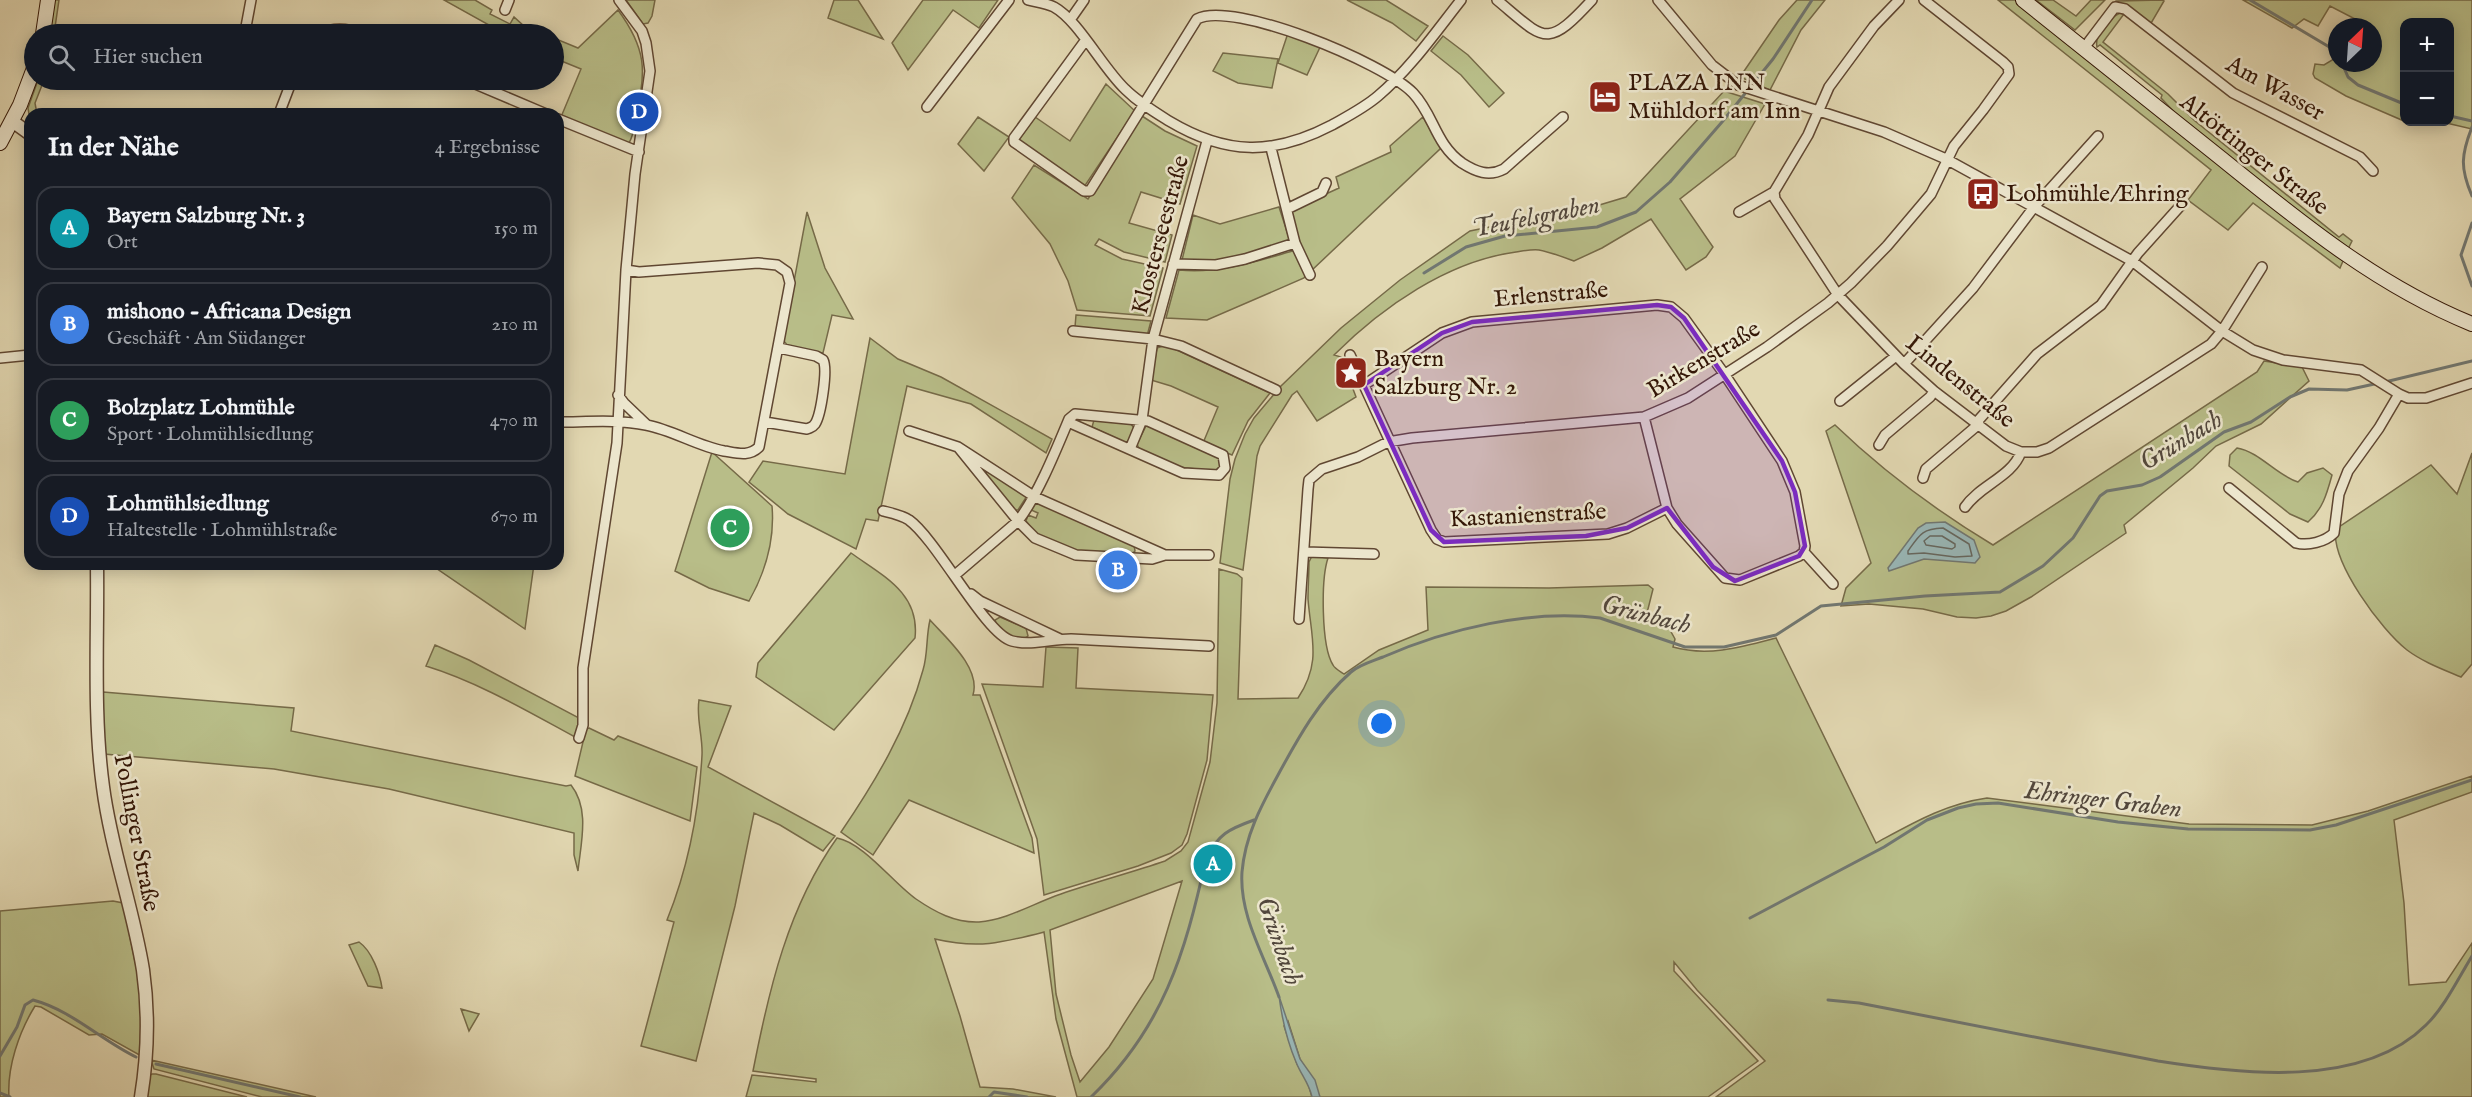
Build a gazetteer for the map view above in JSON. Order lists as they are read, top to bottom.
{
  "streets": {
    "main road": ["Altöttinger Straße"],
    "street": [
      "Am Wasser",
      "Klosterseestraße",
      "Erlenstraße",
      "Birkenstraße",
      "Lindenstraße",
      "Kastanienstraße",
      "Pollinger Straße"
    ]
  },
  "crossings": [
    ["Am Wasser", "Altöttinger Straße"],
    ["Erlenstraße", "Birkenstraße"],
    ["Birkenstraße", "Lindenstraße"],
    ["Birkenstraße", "Kastanienstraße"]
  ],
  "water": ["Teufelsgraben", "Grünbach", "Ehringer Graben"],
  "places": {
    "hotel": ["PLAZA INN Mühldorf am Inn"],
    "bus stop": ["Lohmühle/Ehring"],
    "place": ["Bayern Salzburg Nr. 2"]
  },
  "north": "top right",
  "page": {
    "map_buttons": ["+", "−"],
    "search": "Hier suchen",
    "pins": [
      "D",
      "C",
      "B",
      "A"
    ],
    "heading": ["In der Nähe", "4 Ergebnisse"],
    "list": [
      {
        "mark": "A",
        "name": "Bayern Salzburg Nr. 3",
        "note": "Ort",
        "value": "150 m"
      },
      {
        "mark": "B",
        "name": "mishono - Africana Design",
        "note": "Geschäft · Am Südanger",
        "value": "210 m"
      },
      {
        "mark": "C",
        "name": "Bolzplatz Lohmühle",
        "note": "Sport · Lohmühlsiedlung",
        "value": "470 m"
      },
      {
        "mark": "D",
        "name": "Lohmühlsiedlung",
        "note": "Haltestelle · Lohmühlstraße",
        "value": "670 m"
      }
    ]
  }
}
